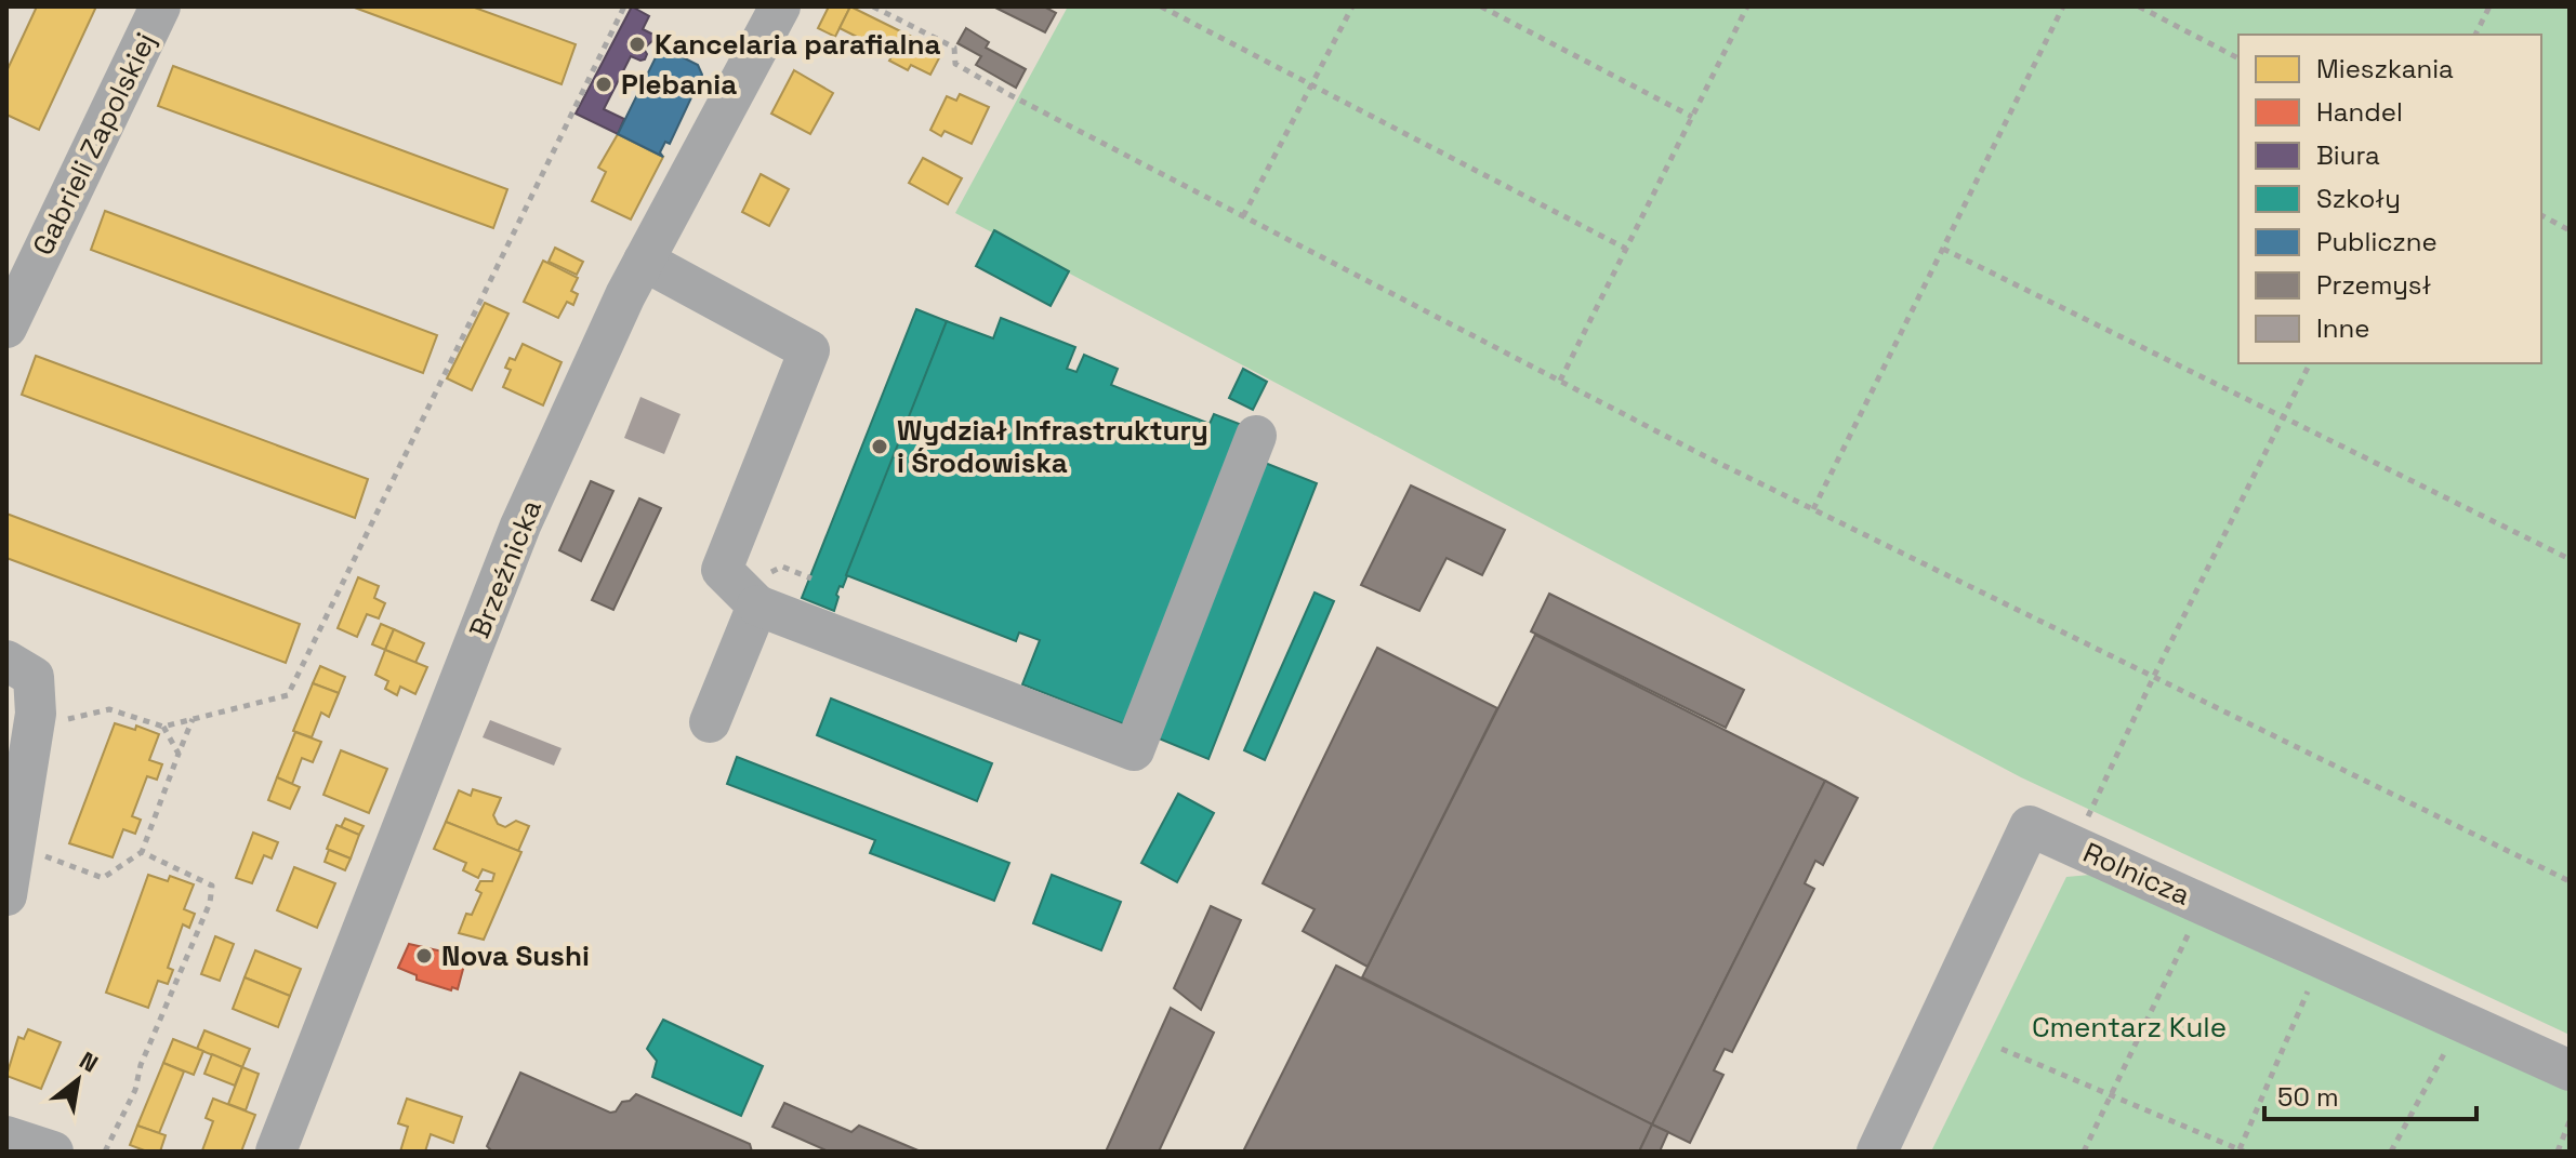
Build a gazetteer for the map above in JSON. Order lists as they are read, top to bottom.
{
  "streets": {
    "street": ["Gabrieli Zapolskiej", "Brzeźnicka", "Rolnicza"]
  },
  "parks": ["Cmentarz Kule"],
  "places": [
    "Kancelaria parafialna",
    "Plebania",
    "Wydział Infrastruktury i Środowiska",
    "Nova Sushi"
  ],
  "legend": [
    "Mieszkania",
    "Handel",
    "Biura",
    "Szkoły",
    "Publiczne",
    "Przemysł",
    "Inne"
  ],
  "scale_bar": "50 m",
  "north": "top right"
}
